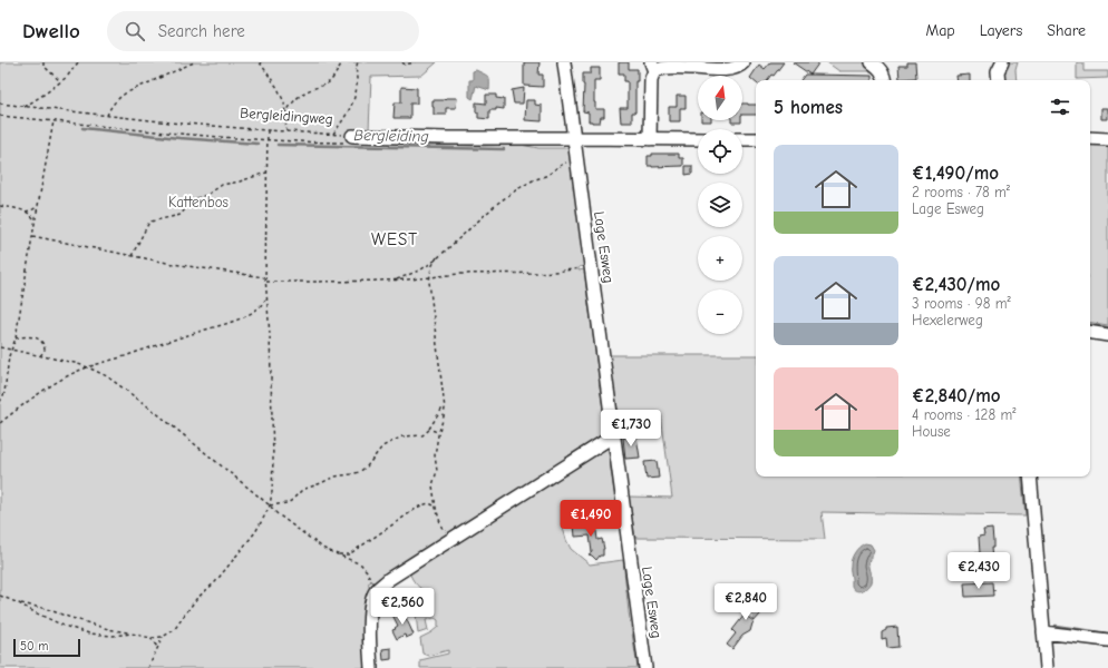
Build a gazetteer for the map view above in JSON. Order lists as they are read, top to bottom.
{
  "streets": {
    "street": ["Bergleidingweg", "Lage Esweg"]
  },
  "crossings": [
    ["Bergleidingweg", "Lage Esweg"]
  ],
  "districts": ["WEST"],
  "water": ["Bergleiding"],
  "parks": ["Kattenbos"],
  "scale_bar": "50 m",
  "north": "top",
  "page": {
    "header": "Dwello",
    "search": "Search here",
    "nav": ["Map", "Layers", "Share"],
    "map_buttons": ["+", "−"],
    "heading": "5 homes",
    "list": [
      {
        "name": "€1,490/mo",
        "note": "2 rooms · 78 m² · Lage Esweg"
      },
      {
        "name": "€2,430/mo",
        "note": "3 rooms · 98 m² · Hexelerweg"
      },
      {
        "name": "€2,840/mo",
        "note": "4 rooms · 128 m² · House"
      }
    ],
    "price": [
      "€1,730",
      "€1,490",
      "€2,430",
      "€2,840",
      "€2,560"
    ],
    "scale": "50 m"
  }
}
